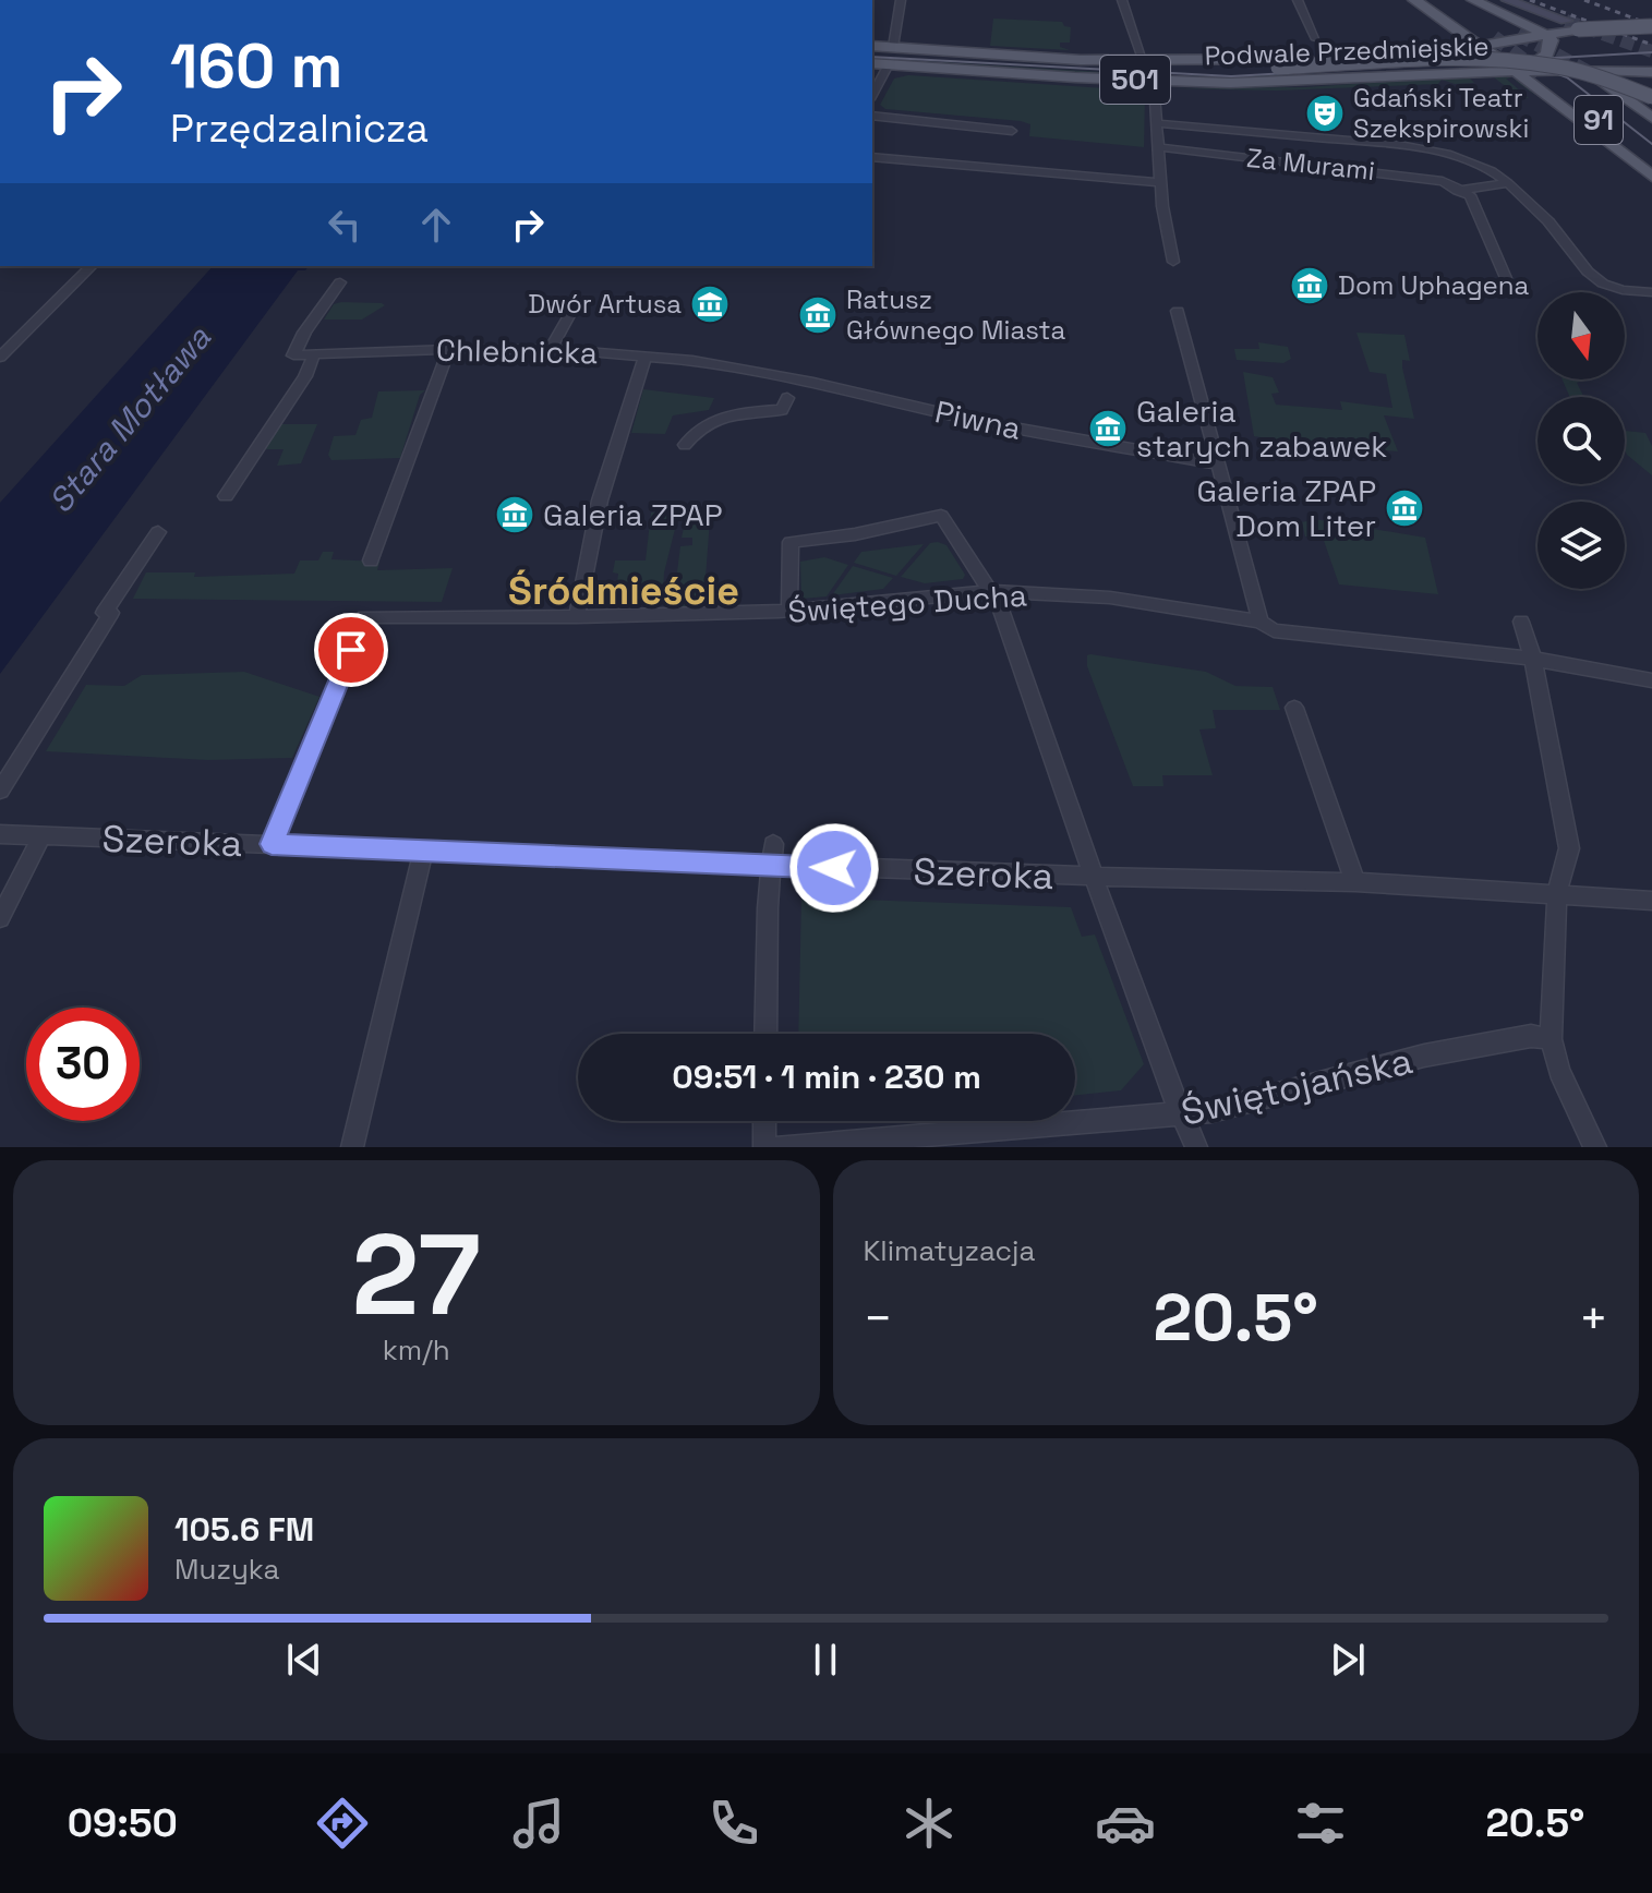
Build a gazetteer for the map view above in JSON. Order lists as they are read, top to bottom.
{
  "streets": {
    "main road": ["Podwale Przedmiejskie", "501", "91"],
    "street": [
      "Za Murami",
      "Chlebnicka",
      "Piwna",
      "Świętego Ducha",
      "Szeroka",
      "Świętojańska"
    ]
  },
  "crossings": [
    ["Podwale Przedmiejskie", "501"],
    ["Chlebnicka", "Piwna"],
    ["Świętego Ducha", "Szeroka"]
  ],
  "districts": ["Śródmieście"],
  "water": ["Stara Motława"],
  "places": {
    "theatre": ["Gdański Teatr Szekspirowski"],
    "museum": [
      "Dom Uphagena",
      "Dwór Artusa",
      "Ratusz Głównego Miasta",
      "Galeria starych zabawek",
      "Galeria ZPAP Dom Liter",
      "Galeria ZPAP"
    ]
  },
  "north": "bottom",
  "page": {
    "turn": ["160 m", "Przędzalnicza"],
    "limit": "30",
    "trip": "09:51 · 1 min · 230 m",
    "tile": [
      ["27", "km/h"],
      "Klimatyzacja"
    ],
    "heat": ["−", "20.5°", "+"],
    "song": ["105.6 FM", "Muzyka"],
    "tabs": ["09:50", "20.5°"]
  }
}
